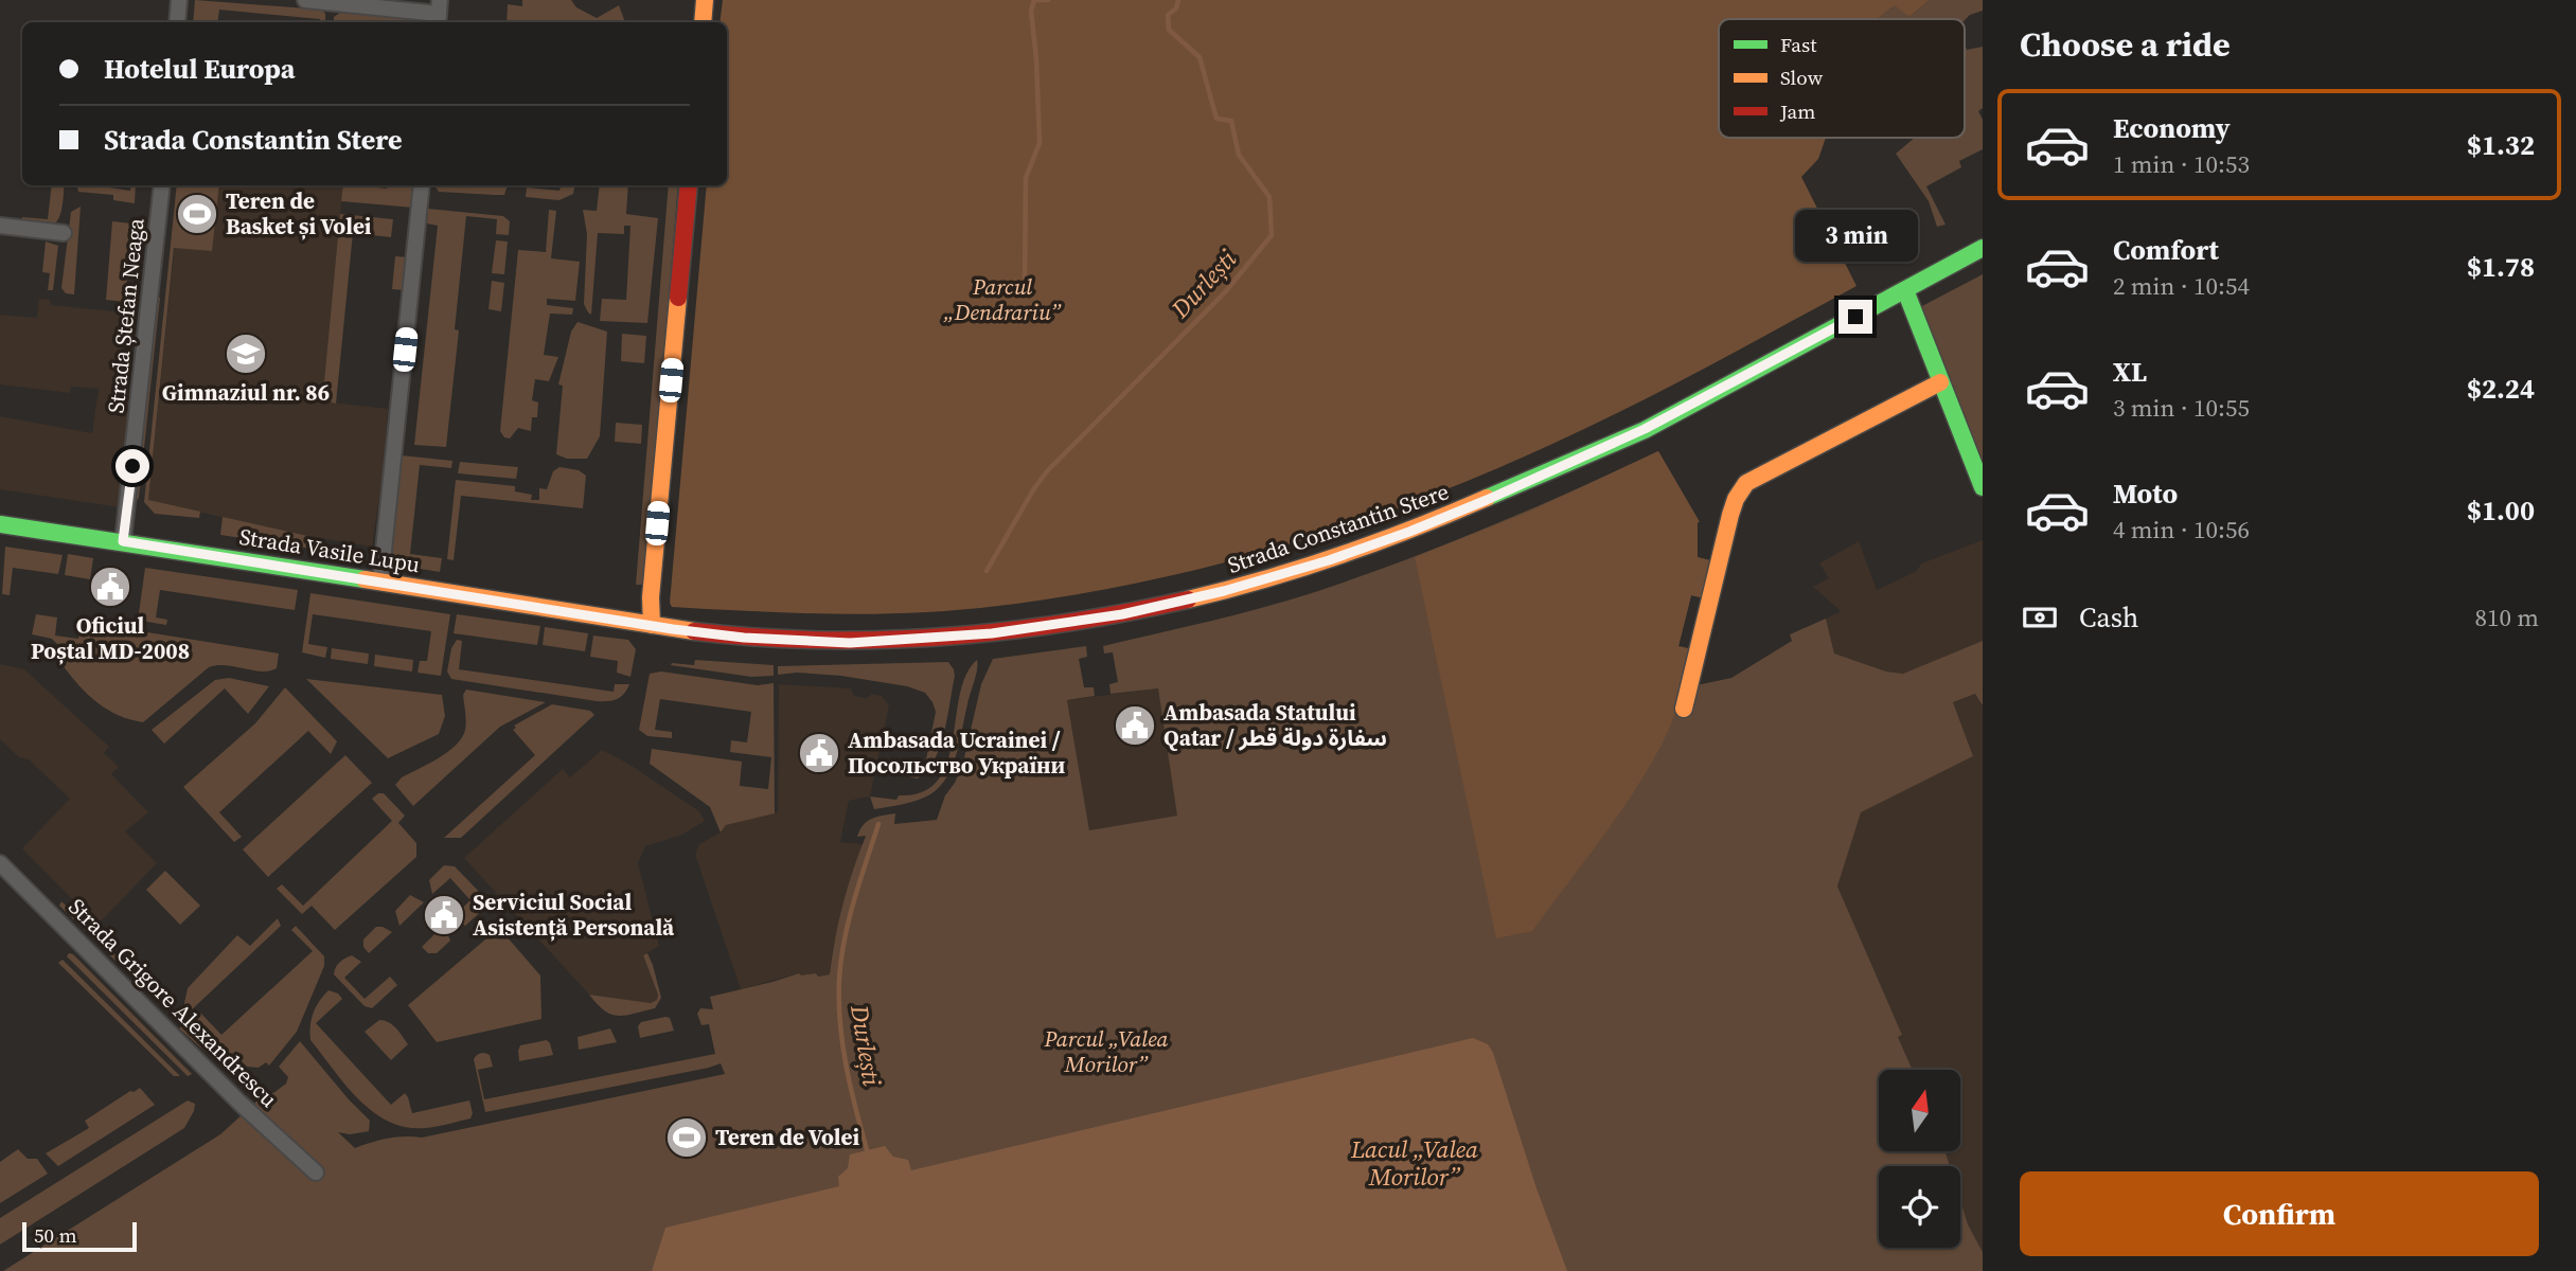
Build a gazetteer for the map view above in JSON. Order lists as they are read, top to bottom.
{
  "streets": {
    "main road": ["Strada Constantin Stere", "Strada Vasile Lupu"],
    "street": ["Strada Ștefan Neaga", "Strada Grigore Alexandrescu"]
  },
  "crossings": [
    ["Strada Ștefan Neaga", "Strada Vasile Lupu"],
    ["Strada Constantin Stere", "Strada Vasile Lupu"]
  ],
  "water": ["Durlești", "Lacul „Valea Morilor”"],
  "parks": ["Parcul „Dendrariu”", "Parcul „Valea Morilor”"],
  "places": {
    "sports": ["Teren de Basket și Volei", "Teren de Volei"],
    "school or university": ["Gimnaziul nr. 86"],
    "public building": [
      "Oficiul Poștal MD-2008",
      "Ambasada Statului Qatar / سفارة دولة قطر",
      "Ambasada Ucrainei / Посольство України",
      "Serviciul Social Asistență Personală"
    ]
  },
  "legend": ["Fast", "Slow", "Jam"],
  "scale_bar": "50 m",
  "north": "top",
  "page": {
    "heading": "Choose a ride",
    "banner": ["Hotelul Europa", "Strada Constantin Stere"],
    "list": [
      {
        "name": "Economy",
        "note": "1 min · 10:53",
        "value": "$1.32"
      },
      {
        "name": "Comfort",
        "note": "2 min · 10:54",
        "value": "$1.78"
      },
      {
        "name": "XL",
        "note": "3 min · 10:55",
        "value": "$2.24"
      },
      {
        "name": "Moto",
        "note": "4 min · 10:56",
        "value": "$1.00"
      }
    ],
    "bubble": "3 min",
    "pay": ["Cash", "810 m"],
    "buttons": "Confirm",
    "scale": "50 m"
  }
}
